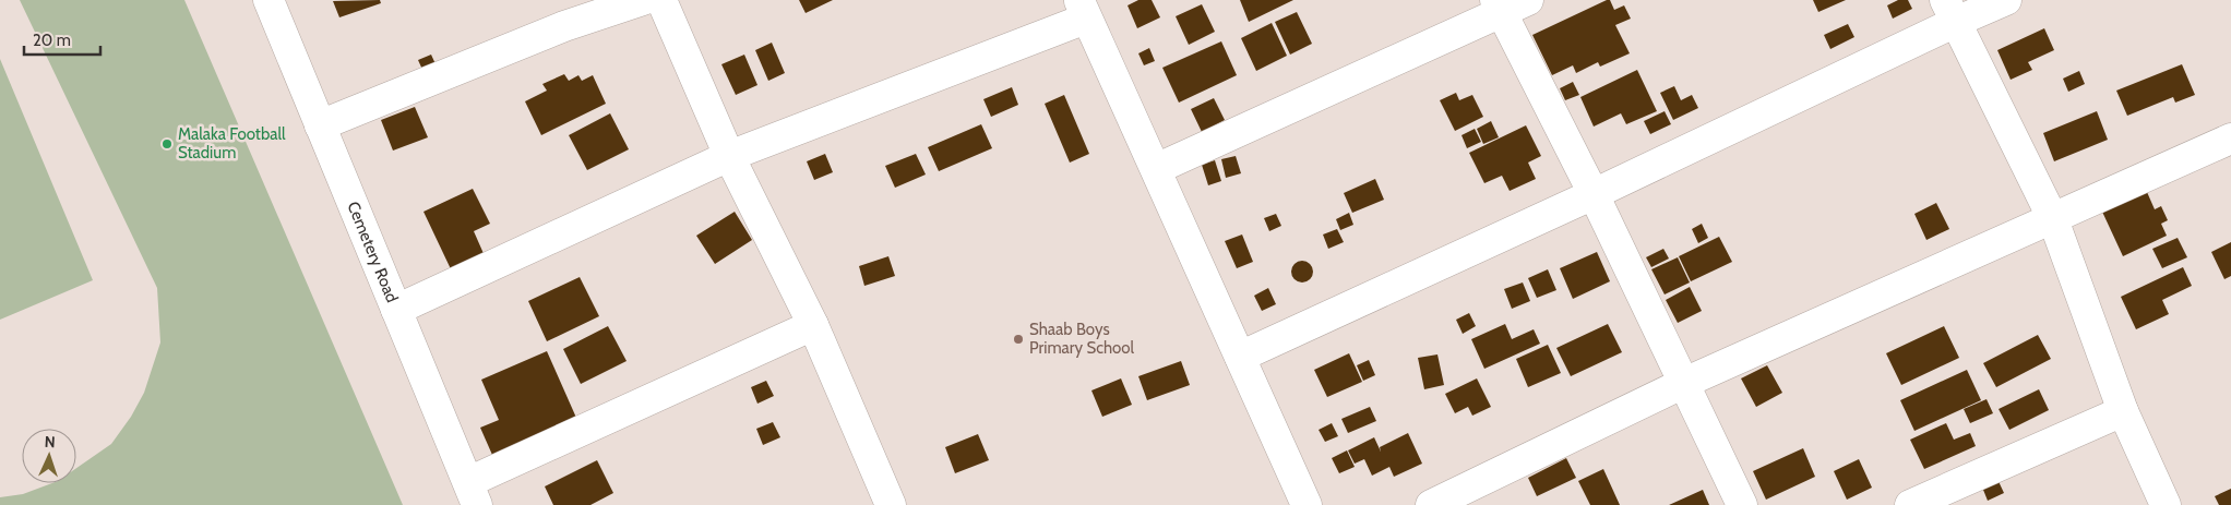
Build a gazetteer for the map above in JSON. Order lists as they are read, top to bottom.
{
  "streets": {
    "street": ["Cemetery Road"]
  },
  "places": ["Malaka Football Stadium", "Shaab Boys Primary School"],
  "scale_bar": "20 m",
  "north": "top"
}
